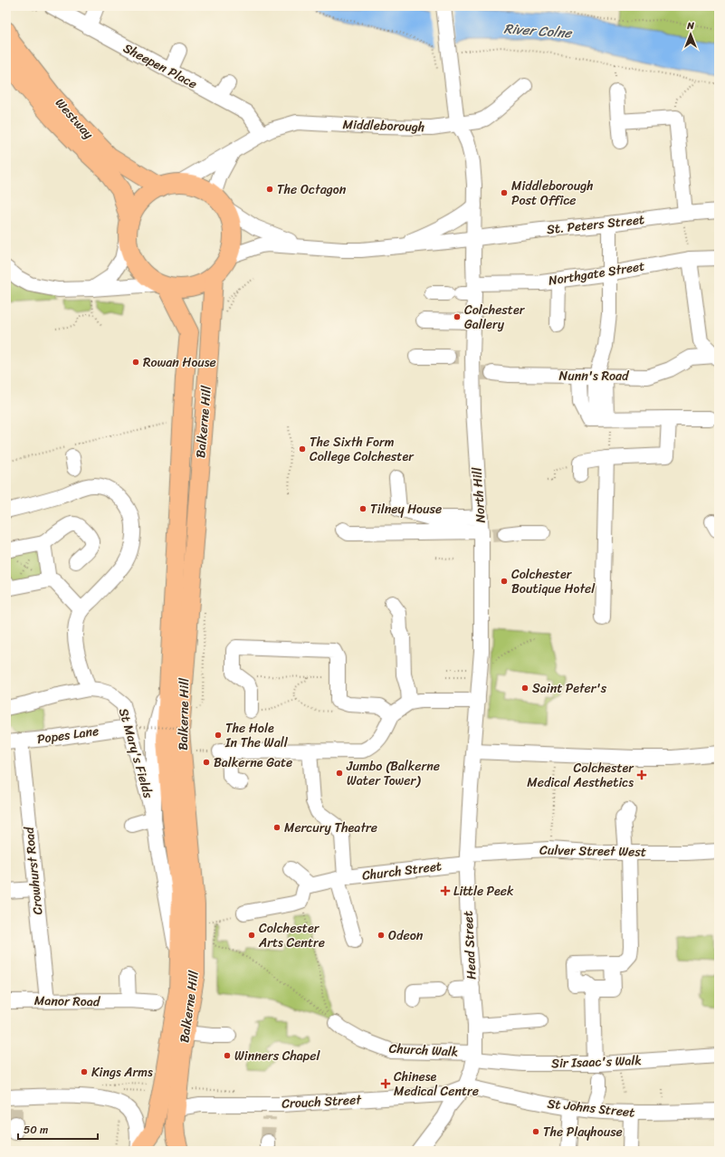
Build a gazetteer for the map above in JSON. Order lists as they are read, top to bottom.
{
  "streets": {
    "main road": ["Westway", "Balkerne Hill"],
    "street": [
      "Sheepen Place",
      "Middleborough",
      "St. Peters Street",
      "Northgate Street",
      "Nunn's Road",
      "North Hill",
      "Popes Lane",
      "St Mary's Fields",
      "Culver Street West",
      "Crowhurst Road",
      "Church Street",
      "Head Street",
      "Manor Road",
      "Church Walk",
      "Sir Isaac's Walk",
      "Crouch Street",
      "St Johns Street"
    ]
  },
  "crossings": [
    ["Sheepen Place", "Middleborough"],
    ["Westway", "Middleborough"],
    ["Westway", "Balkerne Hill"],
    ["Middleborough", "Balkerne Hill"],
    ["St. Peters Street", "North Hill"],
    ["Northgate Street", "North Hill"],
    ["Nunn's Road", "North Hill"],
    ["Balkerne Hill", "Crouch Street"],
    ["North Hill", "Head Street"],
    ["Popes Lane", "St Mary's Fields"],
    ["Popes Lane", "Crowhurst Road"],
    ["Culver Street West", "Church Street"],
    ["Culver Street West", "Head Street"],
    ["Crowhurst Road", "Manor Road"],
    ["Church Street", "Head Street"],
    ["Head Street", "Church Walk"],
    ["Head Street", "Sir Isaac's Walk"],
    ["Head Street", "Crouch Street"],
    ["Head Street", "St Johns Street"],
    ["Church Walk", "Sir Isaac's Walk"],
    ["Crouch Street", "St Johns Street"]
  ],
  "water": ["River Colne"],
  "places": {
    "other": [
      "The Octagon",
      "Middleborough Post Office",
      "Colchester Gallery",
      "Rowan House",
      "The Sixth Form College Colchester",
      "Tilney House",
      "Colchester Boutique Hotel",
      "Saint Peter's",
      "The Hole In The Wall",
      "Balkerne Gate",
      "Jumbo (Balkerne Water Tower)",
      "Mercury Theatre",
      "Colchester Arts Centre",
      "Odeon",
      "Winners Chapel",
      "Kings Arms",
      "The Playhouse"
    ],
    "health": ["Colchester Medical Aesthetics", "Little Peek", "Chinese Medical Centre"]
  },
  "scale_bar": "50 m",
  "north": "top"
}
